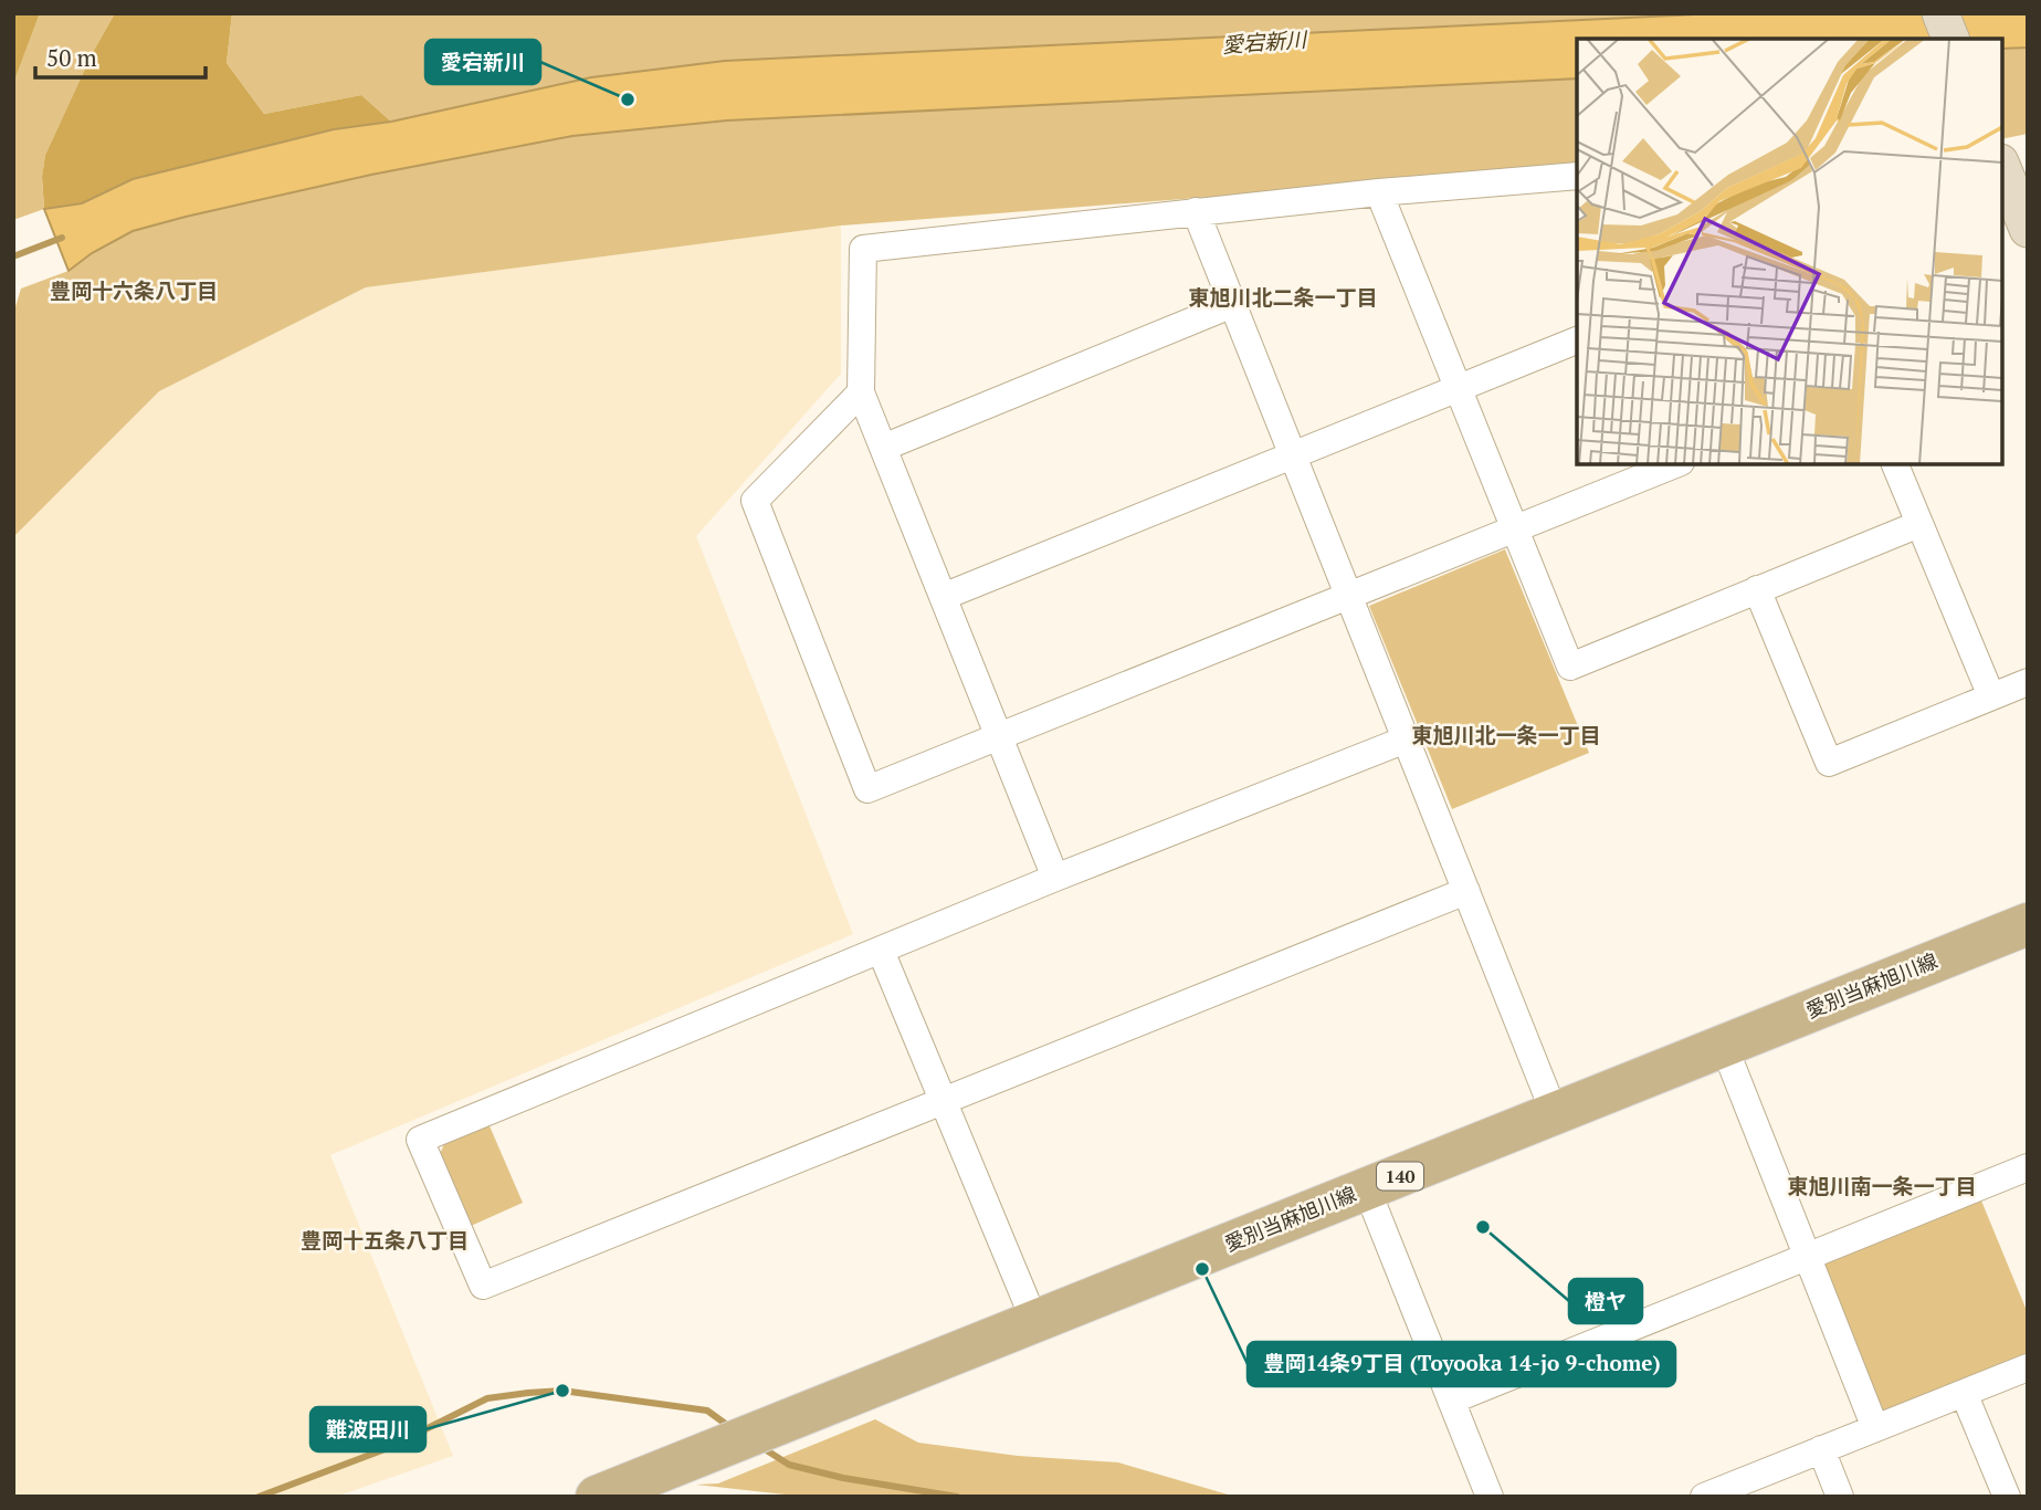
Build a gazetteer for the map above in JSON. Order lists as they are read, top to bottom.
{
  "streets": {
    "main road": ["愛別当麻旭川線", "140"]
  },
  "districts": [
    "豊岡十六条八丁目",
    "東旭川北二条一丁目",
    "東旭川北一条一丁目",
    "東旭川南一条一丁目",
    "豊岡十五条八丁目"
  ],
  "water": ["愛宕新川"],
  "places": [
    "愛宕新川",
    "橙ヤ",
    "豊岡14条9丁目 (Toyooka 14-jo 9-chome)",
    "難波田川"
  ],
  "scale_bar": "50 m"
}
